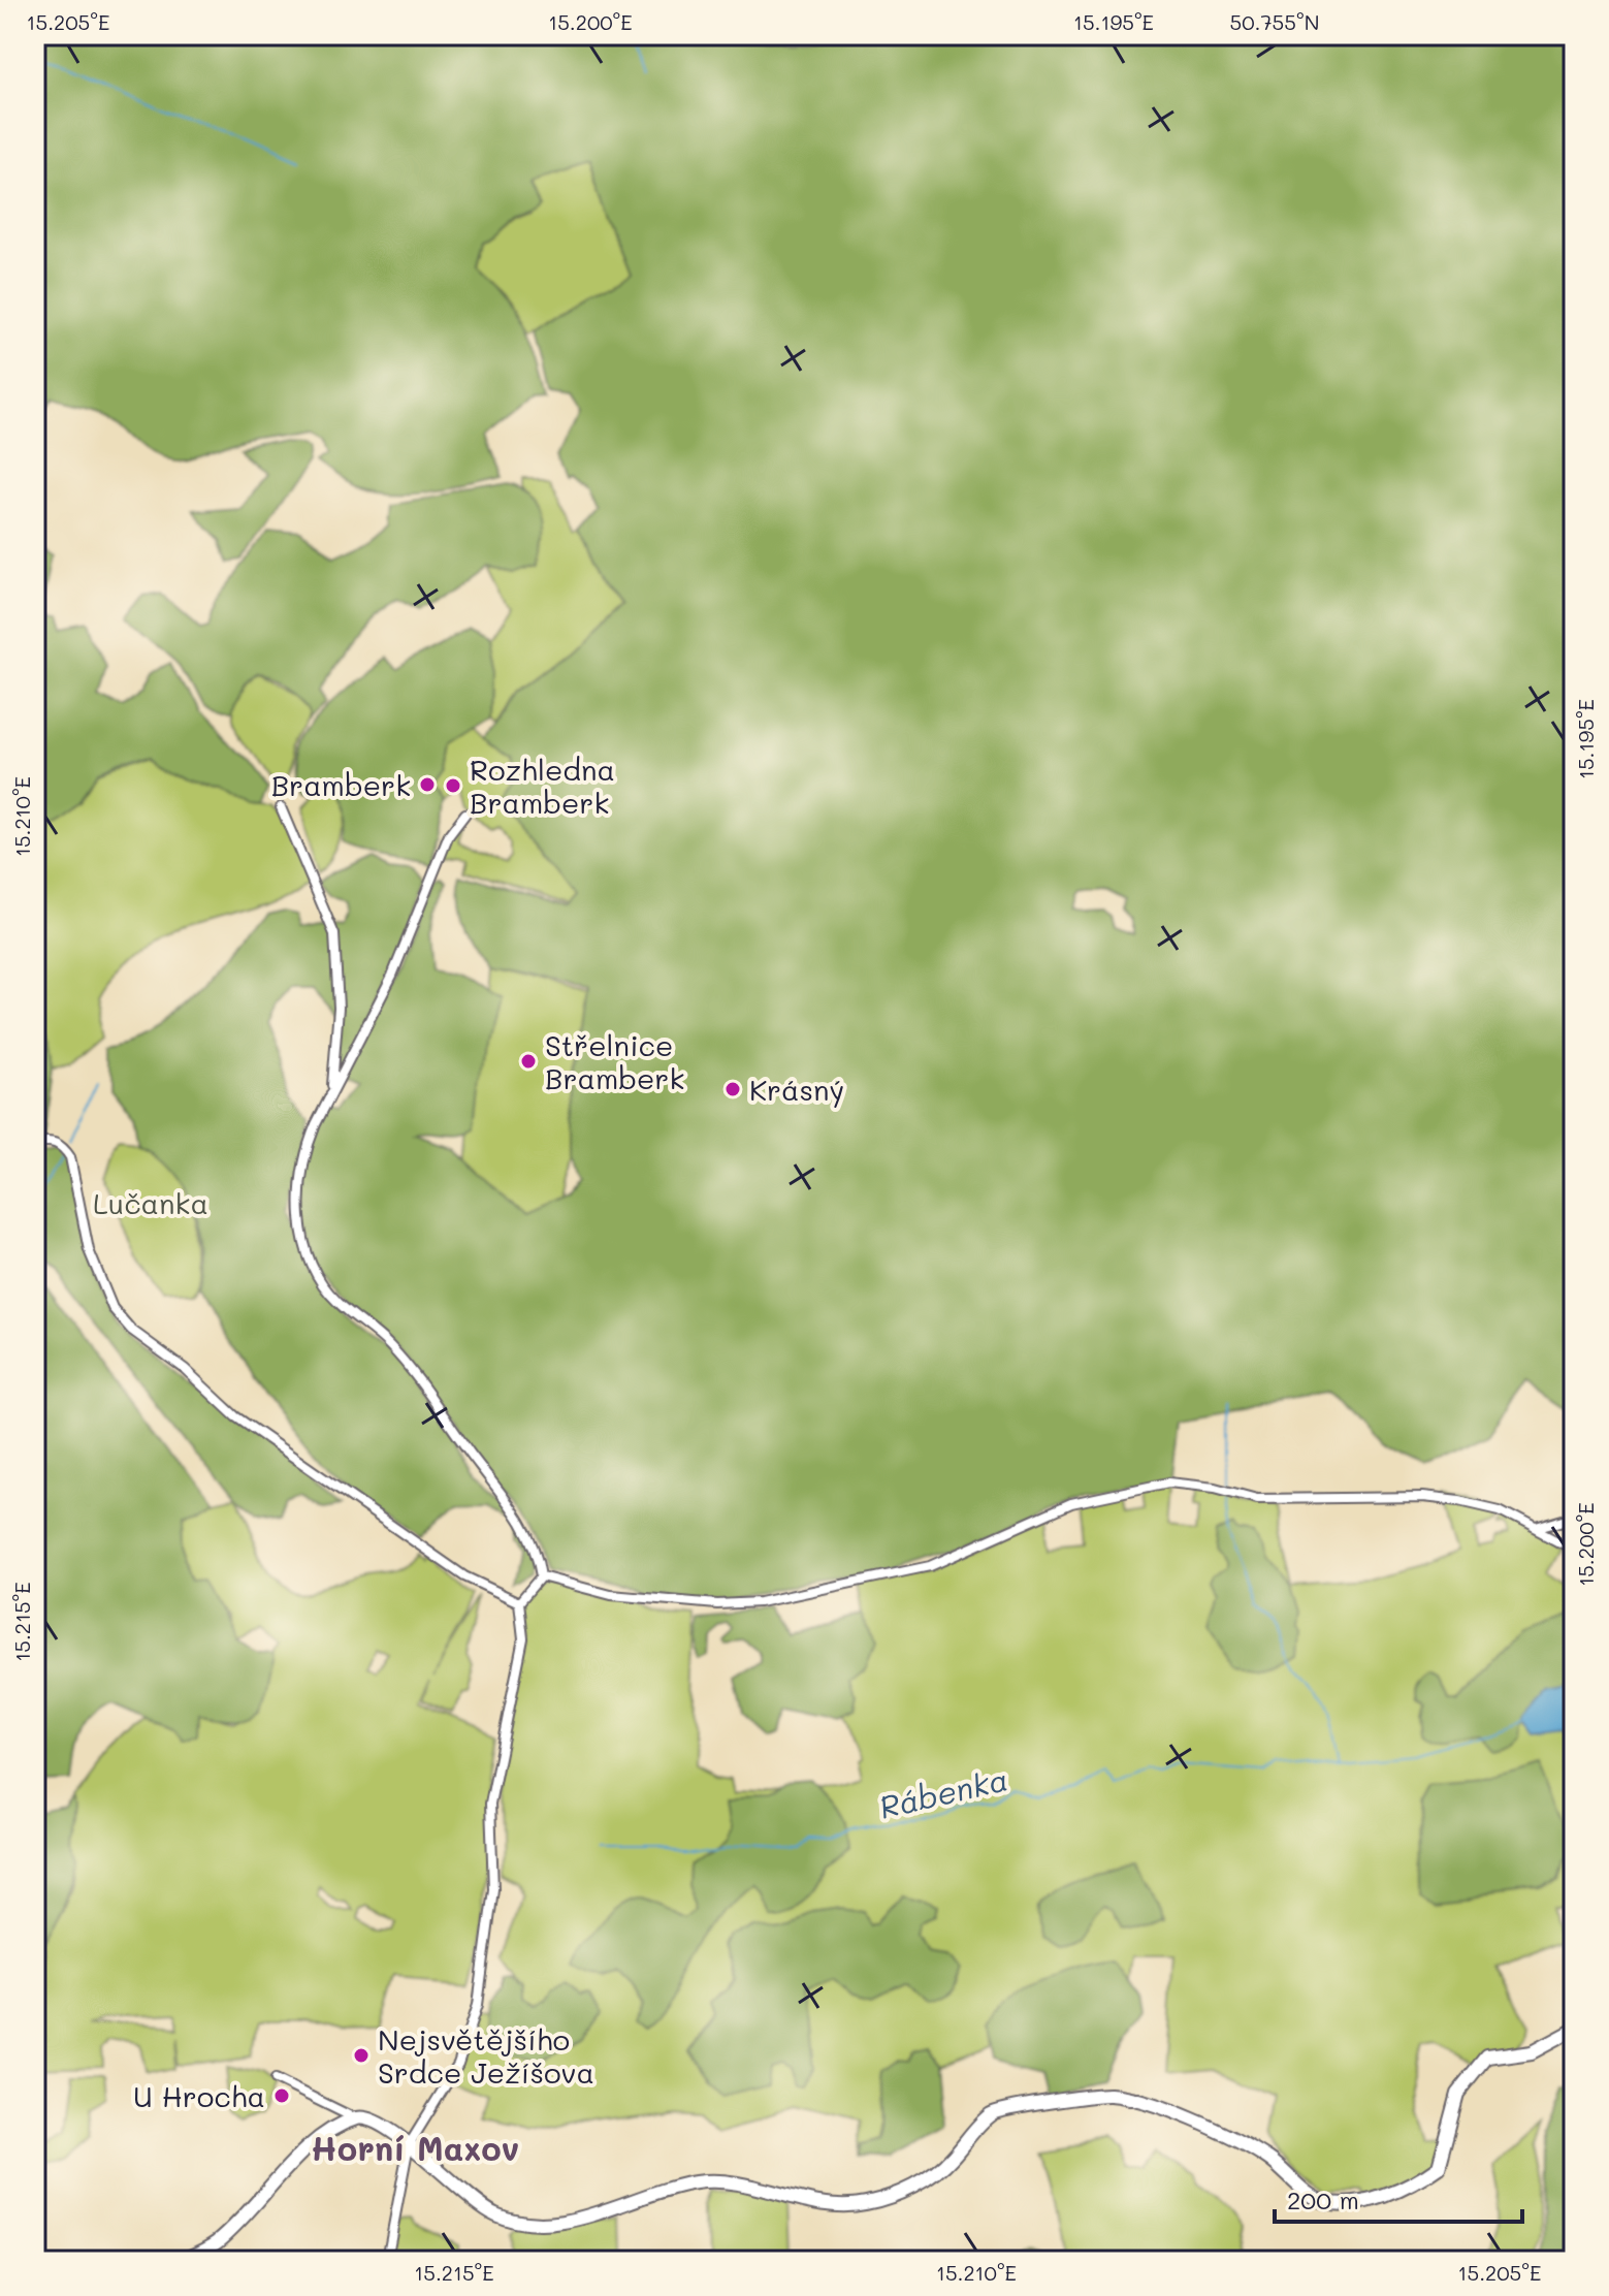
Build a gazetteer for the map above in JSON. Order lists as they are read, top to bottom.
{
  "districts": ["Horní Maxov"],
  "water": ["Rábenka"],
  "parks": ["Lučanka"],
  "places": [
    "Bramberk",
    "Rozhledna Bramberk",
    "Střelnice Bramberk",
    "Krásný",
    "Nejsvětějšího Srdce Ježíšova",
    "U Hrocha"
  ],
  "scale_bar": "200 m",
  "coordinates": [
    "15.205°E",
    "15.200°E",
    "15.195°E",
    "50.755°N",
    "15.210°E",
    "15.215°E"
  ]
}
